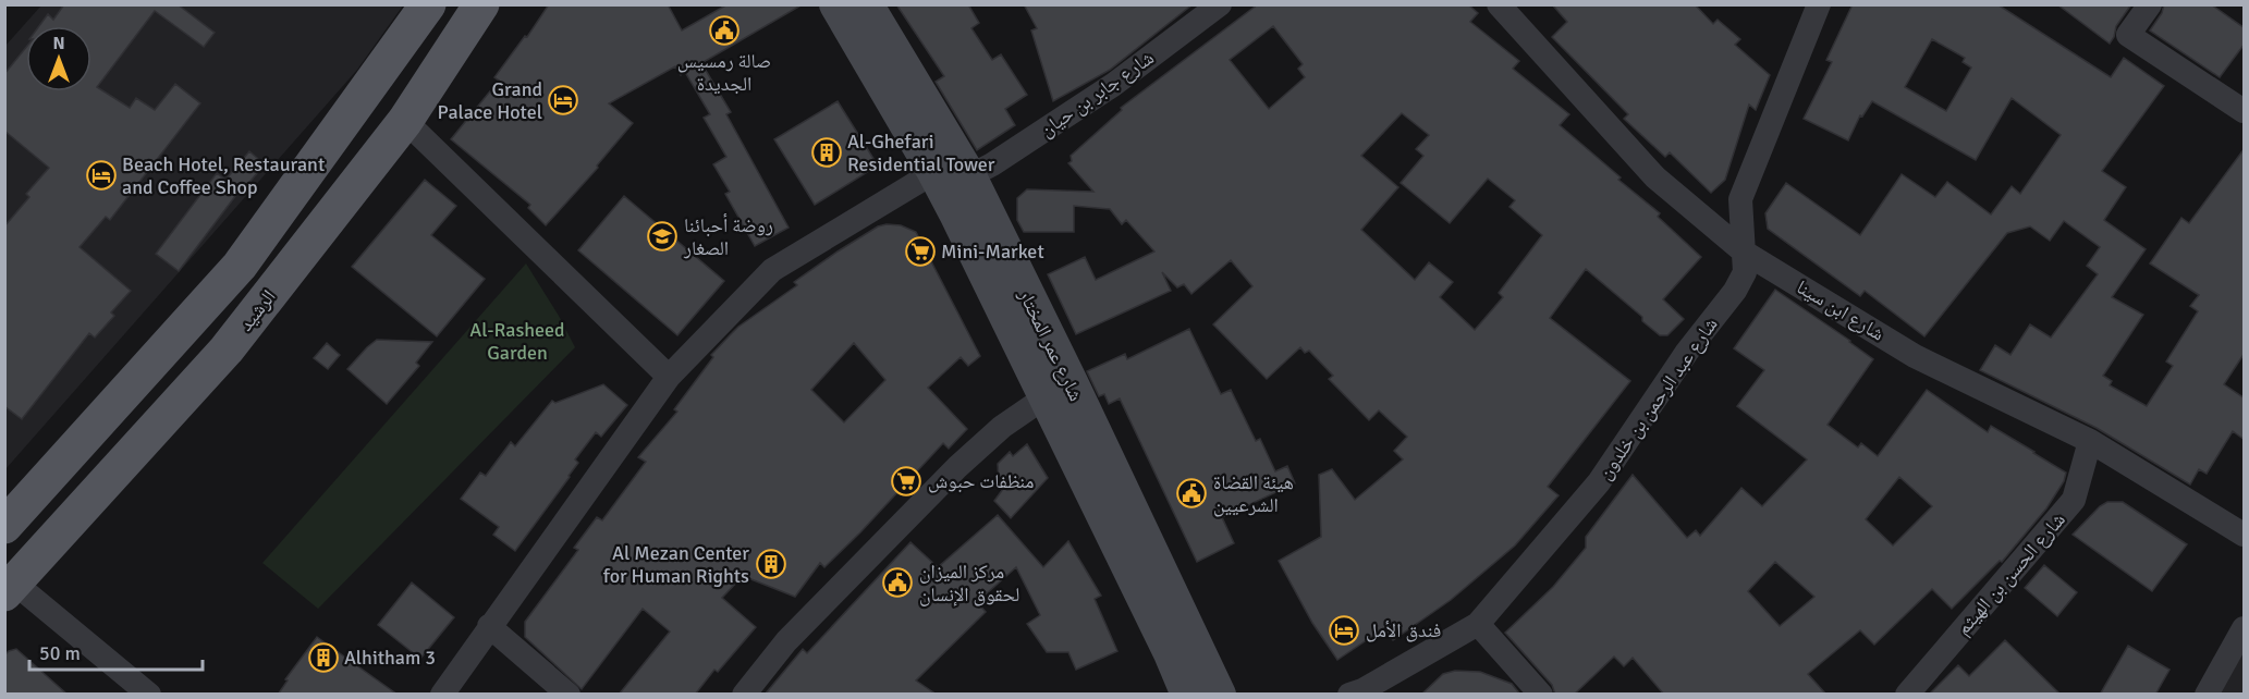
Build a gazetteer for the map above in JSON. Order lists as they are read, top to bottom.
{
  "streets": {
    "main road": ["الرشيد", "شارع عمر المختار"],
    "street": [
      "شارع جابر بن حيان",
      "شارع ابن سينا",
      "شارع عبد الرحمن بن خلدون",
      "شارع الحسن بن الهيثم"
    ]
  },
  "crossings": [
    ["شارع جابر بن حيان", "شارع عمر المختار"],
    ["شارع ابن سينا", "شارع عبد الرحمن بن خلدون"],
    ["شارع ابن سينا", "شارع الحسن بن الهيثم"]
  ],
  "parks": ["Al-Rasheed Garden"],
  "places": {
    "public building": ["صالة رمسيس الجديدة", "هيئة القضاة الشرعيين", "مركز الميزان لحقوق الإنسان"],
    "hotel": ["Grand Palace Hotel", "Beach Hotel, Restaurant and Coffee Shop", "فندق الأمل"],
    "building": ["Al-Ghefari Residential Tower", "Al Mezan Center for Human Rights", "Alhitham 3"],
    "school or university": ["روضة أحبائنا الصغار"],
    "supermarket": ["Mini-Market", "منظفات حبوش"]
  },
  "scale_bar": "50 m",
  "north": "top"
}
